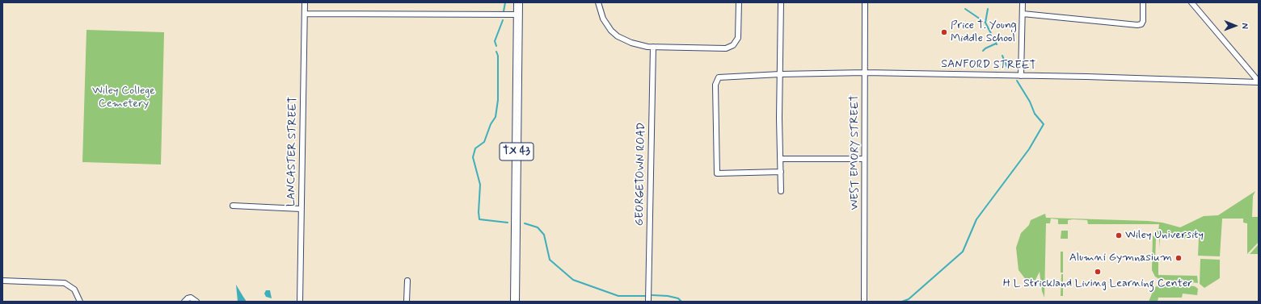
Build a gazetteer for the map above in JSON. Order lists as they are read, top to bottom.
{
  "streets": {
    "main road": ["TX 43"],
    "street": [
      "SANFORD STREET",
      "LANCASTER STREET",
      "WEST EMORY STREET",
      "GEORGETOWN ROAD"
    ]
  },
  "crossings": [
    ["SANFORD STREET", "WEST EMORY STREET"]
  ],
  "parks": ["Wiley College Cemetery"],
  "places": [
    "Price T. Young Middle School",
    "Wiley University",
    "Alumni Gymnasium",
    "H L Strickland Living Learning Center"
  ],
  "north": "right"
}
